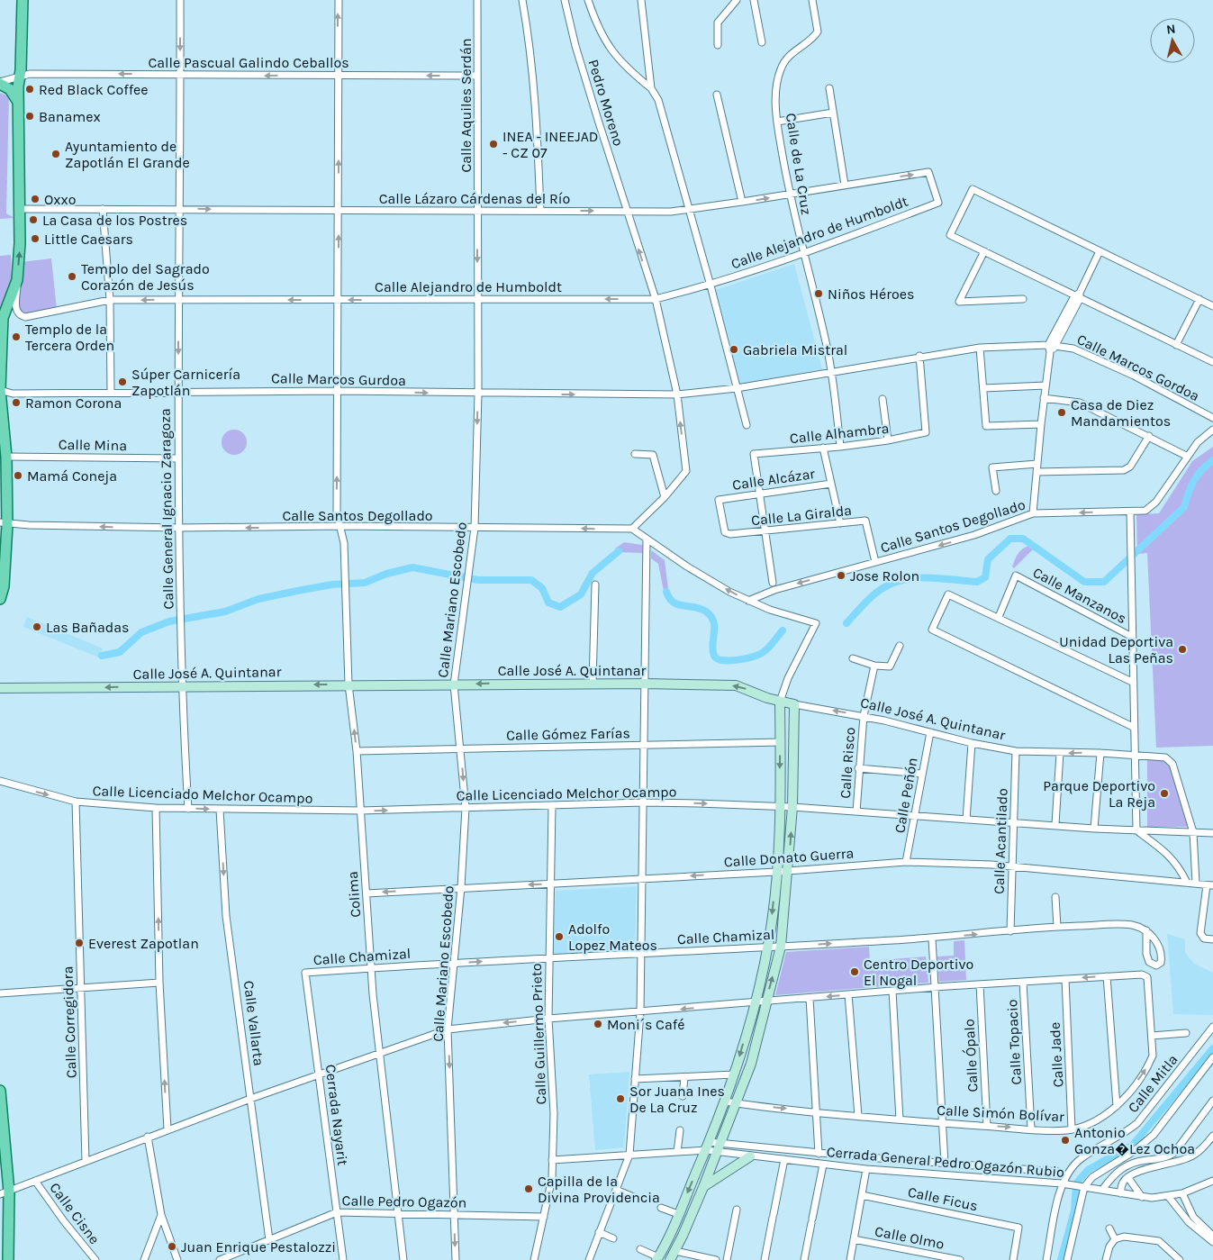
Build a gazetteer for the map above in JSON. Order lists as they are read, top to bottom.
{
  "streets": {
    "street": [
      "Calle Pascual Galindo Ceballos",
      "Pedro Moreno",
      "Calle Aquiles Serdán",
      "Calle de La Cruz",
      "Calle Lázaro Cárdenas del Río",
      "Calle Alejandro de Humboldt",
      "Calle Marcos Gordoa",
      "Calle Marcos Gurdoa",
      "Calle Alhambra",
      "Calle Mina",
      "Calle Alcázar",
      "Calle General Ignacio Zaragoza",
      "Calle Santos Degollado",
      "Calle La Giralda",
      "Calle Manzanos",
      "Calle Mariano Escobedo",
      "Calle José A. Quintanar",
      "Calle Gómez Farías",
      "Calle Risco",
      "Calle Licenciado Melchor Ocampo",
      "Calle Peñón",
      "Calle Acantilado",
      "Calle Donato Guerra",
      "Colima",
      "Calle Chamizal",
      "Calle Corregidora",
      "Calle Vallarta",
      "Calle Guillermo Prieto",
      "Calle Topacio",
      "Calle Jade",
      "Calle Ópalo",
      "Calle Mitla",
      "Calle Simón Bolívar",
      "Cerrada Nayarit",
      "Cerrada General Pedro Ogazón Rubio",
      "Calle Ficus",
      "Calle Pedro Ogazón",
      "Calle Cisne",
      "Calle Olmo"
    ]
  },
  "crossings": [
    ["Calle Pascual Galindo Ceballos", "Calle Aquiles Serdán"],
    ["Calle Pascual Galindo Ceballos", "Calle General Ignacio Zaragoza"],
    ["Calle Pascual Galindo Ceballos", "Colima"],
    ["Pedro Moreno", "Calle Lázaro Cárdenas del Río"],
    ["Pedro Moreno", "Calle Alejandro de Humboldt"],
    ["Pedro Moreno", "Calle Marcos Gordoa"],
    ["Pedro Moreno", "Calle Marcos Gurdoa"],
    ["Pedro Moreno", "Calle Santos Degollado"],
    ["Calle Aquiles Serdán", "Calle Lázaro Cárdenas del Río"],
    ["Calle Aquiles Serdán", "Calle Mariano Escobedo"],
    ["Calle de La Cruz", "Calle Lázaro Cárdenas del Río"],
    ["Calle de La Cruz", "Calle Alejandro de Humboldt"],
    ["Calle de La Cruz", "Calle Marcos Gordoa"],
    ["Calle de La Cruz", "Calle Alhambra"],
    ["Calle Lázaro Cárdenas del Río", "Calle Alejandro de Humboldt"],
    ["Calle Lázaro Cárdenas del Río", "Calle General Ignacio Zaragoza"],
    ["Calle Lázaro Cárdenas del Río", "Calle Mariano Escobedo"],
    ["Calle Lázaro Cárdenas del Río", "Colima"],
    ["Calle Alejandro de Humboldt", "Calle General Ignacio Zaragoza"],
    ["Calle Alejandro de Humboldt", "Calle Mariano Escobedo"],
    ["Calle Alejandro de Humboldt", "Colima"],
    ["Calle Marcos Gordoa", "Calle Marcos Gurdoa"],
    ["Calle Marcos Gordoa", "Calle Alhambra"],
    ["Calle Marcos Gurdoa", "Calle General Ignacio Zaragoza"],
    ["Calle Marcos Gurdoa", "Calle Mariano Escobedo"],
    ["Calle Marcos Gurdoa", "Colima"],
    ["Calle Alhambra", "Calle Alcázar"],
    ["Calle Mina", "Calle General Ignacio Zaragoza"],
    ["Calle Alcázar", "Calle La Giralda"],
    ["Calle General Ignacio Zaragoza", "Calle Santos Degollado"],
    ["Calle General Ignacio Zaragoza", "Calle José A. Quintanar"],
    ["Calle General Ignacio Zaragoza", "Calle Licenciado Melchor Ocampo"],
    ["Calle Santos Degollado", "Calle La Giralda"],
    ["Calle Santos Degollado", "Calle Mariano Escobedo"],
    ["Calle Santos Degollado", "Colima"],
    ["Calle Mariano Escobedo", "Calle José A. Quintanar"],
    ["Calle Mariano Escobedo", "Calle Gómez Farías"],
    ["Calle Mariano Escobedo", "Calle Licenciado Melchor Ocampo"],
    ["Calle Mariano Escobedo", "Calle Donato Guerra"],
    ["Calle Mariano Escobedo", "Calle Chamizal"],
    ["Calle Mariano Escobedo", "Calle Pedro Ogazón"],
    ["Calle José A. Quintanar", "Calle Risco"],
    ["Calle José A. Quintanar", "Calle Licenciado Melchor Ocampo"],
    ["Calle José A. Quintanar", "Calle Peñón"],
    ["Calle José A. Quintanar", "Calle Acantilado"],
    ["Calle José A. Quintanar", "Calle Donato Guerra"],
    ["Calle José A. Quintanar", "Colima"],
    ["Calle Gómez Farías", "Colima"],
    ["Calle Risco", "Calle Licenciado Melchor Ocampo"],
    ["Calle Licenciado Melchor Ocampo", "Calle Peñón"],
    ["Calle Licenciado Melchor Ocampo", "Calle Acantilado"],
    ["Calle Licenciado Melchor Ocampo", "Colima"],
    ["Calle Licenciado Melchor Ocampo", "Calle Corregidora"],
    ["Calle Licenciado Melchor Ocampo", "Calle Vallarta"],
    ["Calle Licenciado Melchor Ocampo", "Calle Guillermo Prieto"],
    ["Calle Peñón", "Calle Donato Guerra"],
    ["Calle Acantilado", "Calle Donato Guerra"],
    ["Calle Acantilado", "Calle Chamizal"],
    ["Calle Donato Guerra", "Colima"],
    ["Calle Donato Guerra", "Calle Guillermo Prieto"],
    ["Colima", "Calle Chamizal"],
    ["Colima", "Calle Pedro Ogazón"],
    ["Calle Chamizal", "Calle Guillermo Prieto"],
    ["Calle Chamizal", "Cerrada Nayarit"],
    ["Calle Vallarta", "Calle Pedro Ogazón"],
    ["Calle Guillermo Prieto", "Cerrada General Pedro Ogazón Rubio"],
    ["Calle Guillermo Prieto", "Calle Pedro Ogazón"],
    ["Calle Topacio", "Calle Simón Bolívar"],
    ["Calle Jade", "Calle Simón Bolívar"],
    ["Calle Ópalo", "Calle Simón Bolívar"],
    ["Calle Mitla", "Cerrada General Pedro Ogazón Rubio"],
    ["Cerrada Nayarit", "Calle Pedro Ogazón"]
  ],
  "one_way": [
    "Calle Pascual Galindo Ceballos",
    "Calle Lázaro Cárdenas del Río",
    "Calle Alejandro de Humboldt",
    "Calle Marcos Gurdoa",
    "Calle Santos Degollado",
    "Calle Mariano Escobedo",
    "Calle José A. Quintanar",
    "Calle Donato Guerra",
    "Colima",
    "Calle Vallarta"
  ],
  "places": [
    "Red Black Coffee",
    "Banamex",
    "INEA - INEEJAD - CZ 07",
    "Ayuntamiento de Zapotlán El Grande",
    "Oxxo",
    "La Casa de los Postres",
    "Little Caesars",
    "Templo del Sagrado Corazón de Jesús",
    "Niños Héroes",
    "Templo de la Tercera Orden",
    "Gabriela Mistral",
    "Súper Carnicería Zapotlán",
    "Ramon Corona",
    "Casa de Diez Mandamientos",
    "Mamá Coneja",
    "Jose Rolon",
    "Las Bañadas",
    "Unidad Deportiva Las Peñas",
    "Parque Deportivo La Reja",
    "Adolfo Lopez Mateos",
    "Everest Zapotlan",
    "Centro Deportivo El Nogal",
    "Moni´s Café",
    "Sor Juana Ines De La Cruz",
    "Antonio Gonza�Lez Ochoa",
    "Capilla de la Divina Providencia",
    "Juan Enrique Pestalozzi"
  ],
  "north": "top"
}
